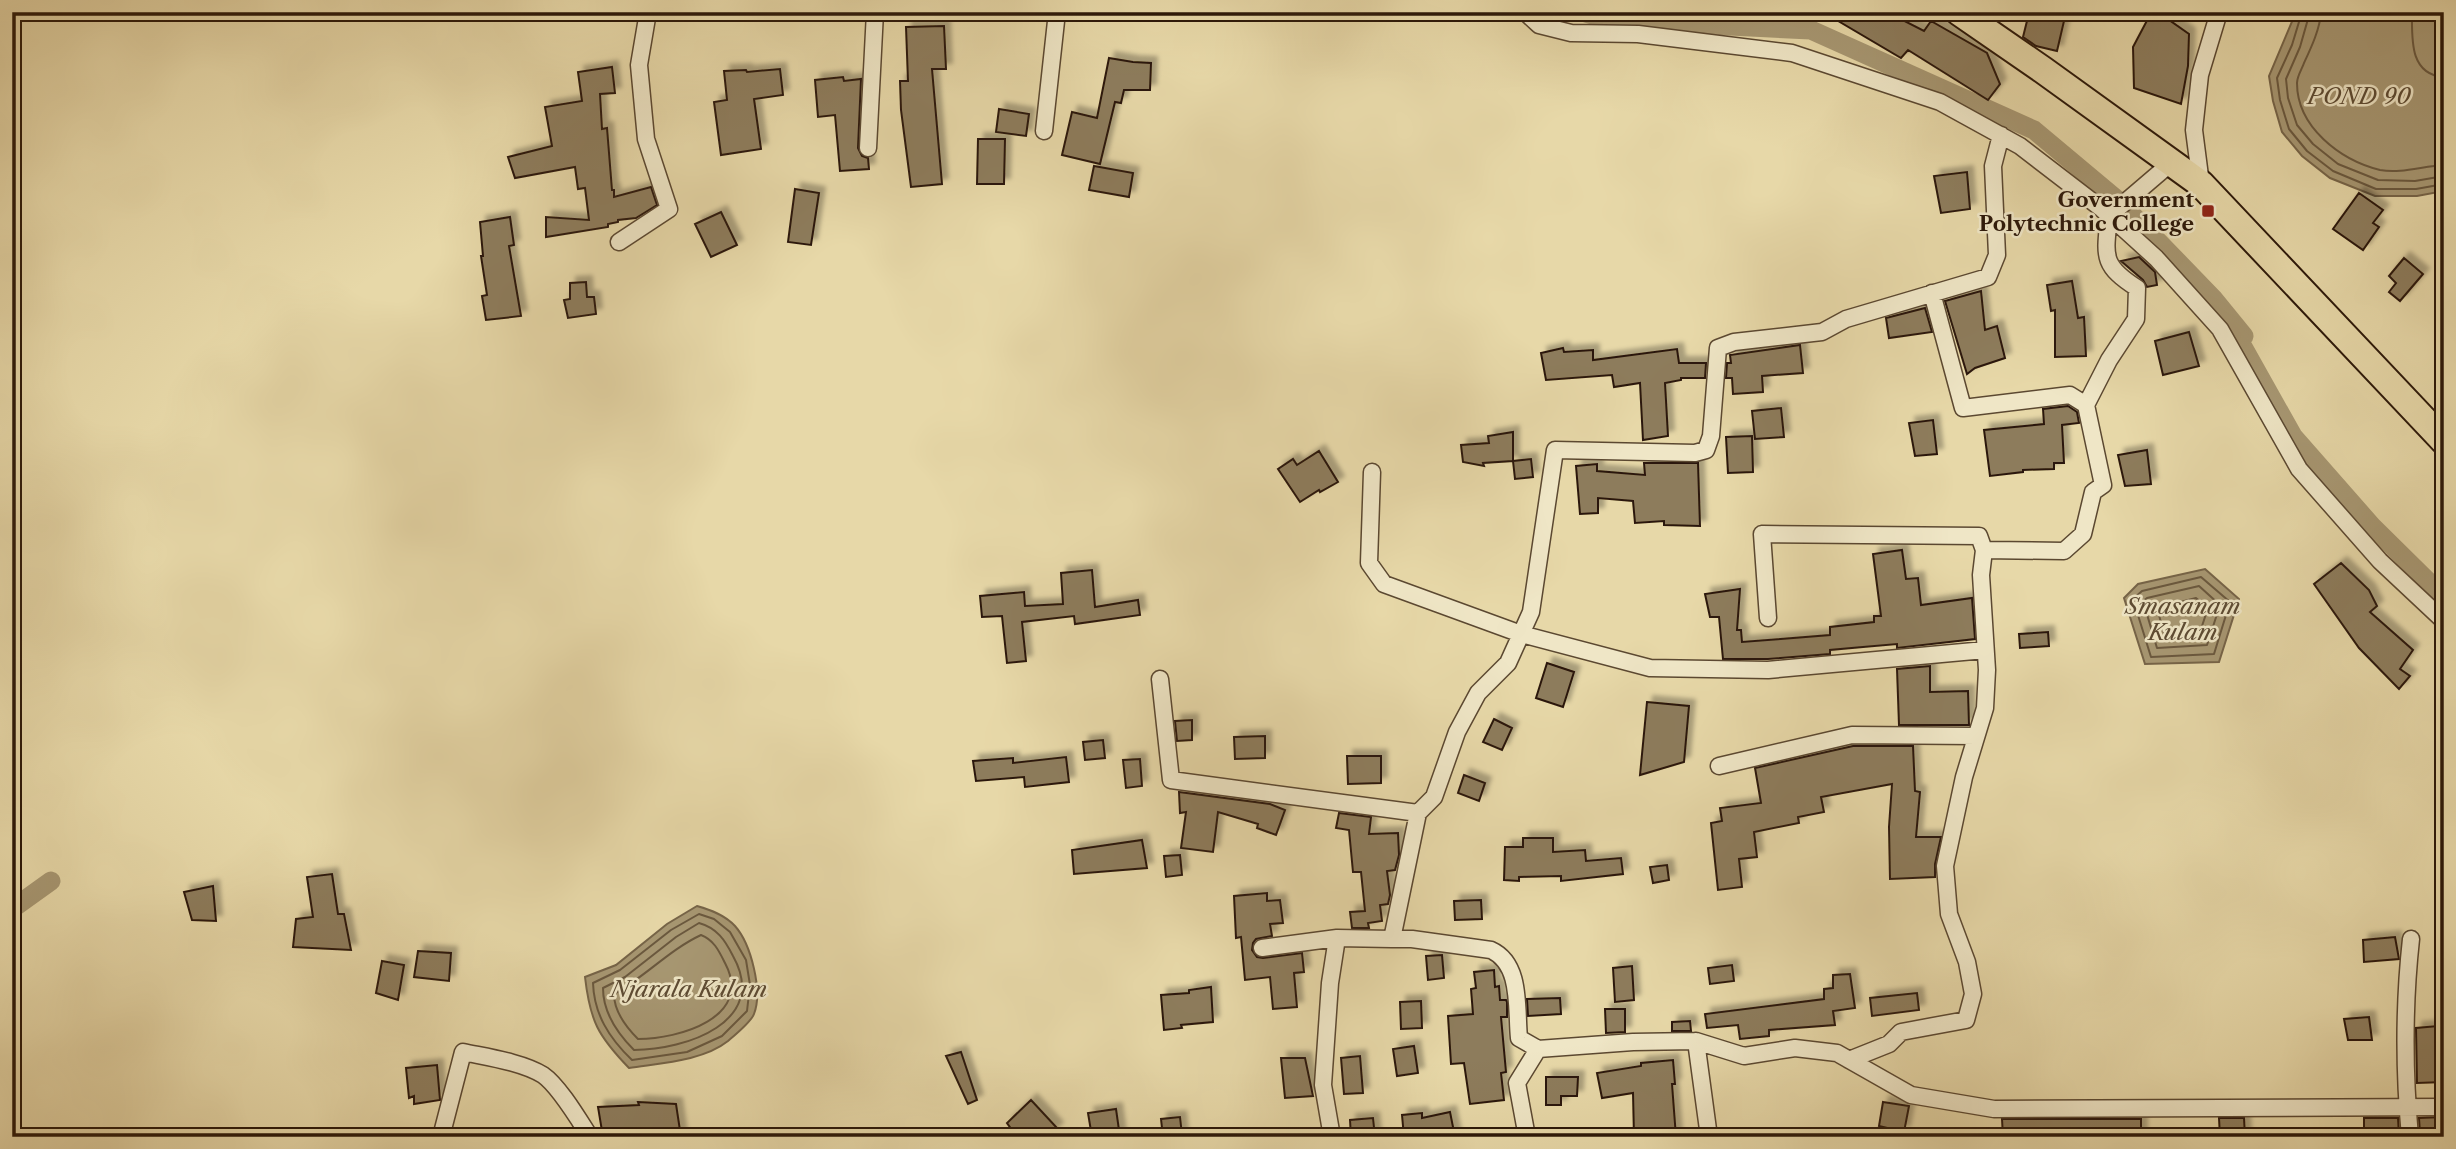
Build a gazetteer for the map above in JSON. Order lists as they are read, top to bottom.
{
  "water": ["POND 90", "Smasanam Kulam", "Njarala Kulam"],
  "places": {
    "transit": ["Government Polytechnic College"]
  }
}
